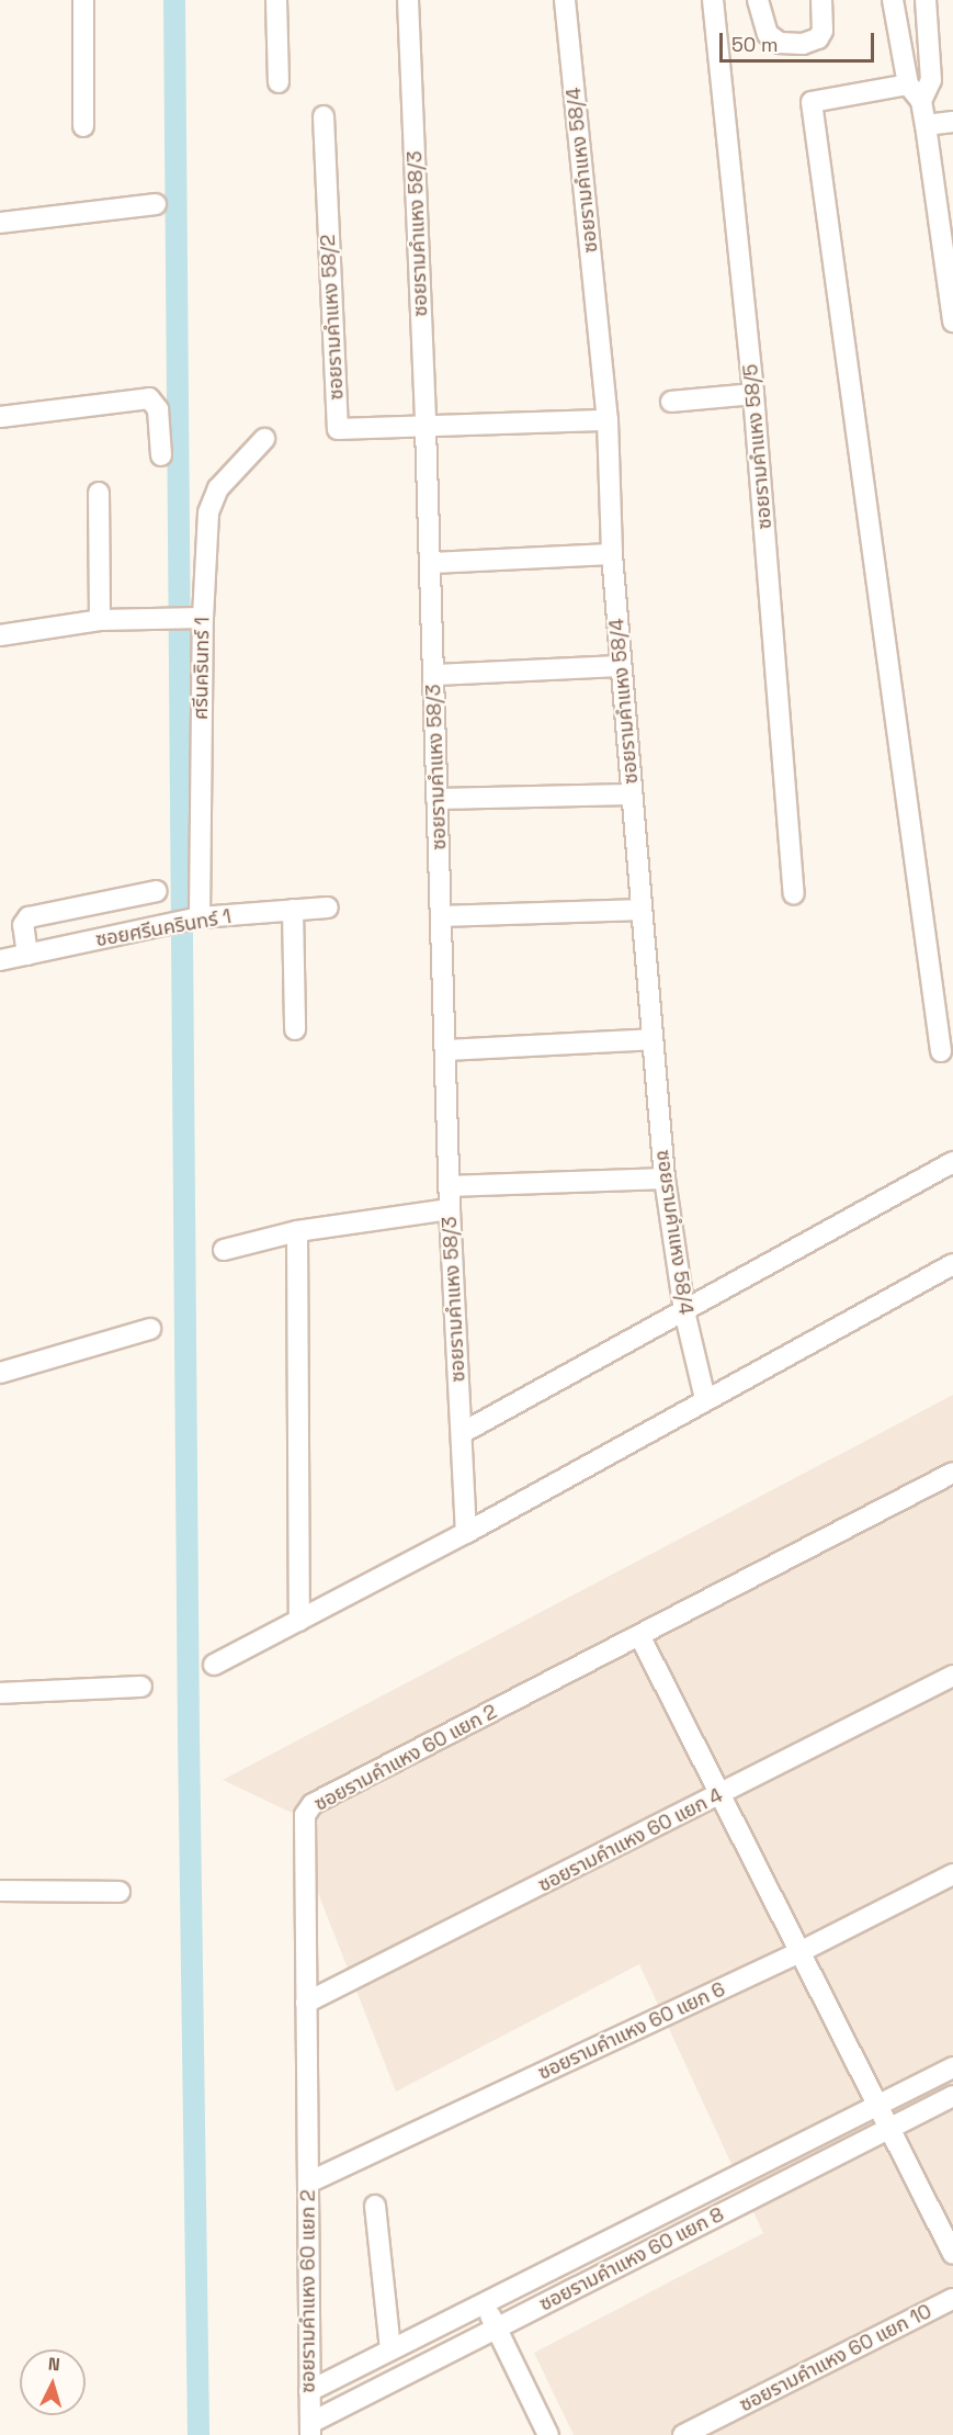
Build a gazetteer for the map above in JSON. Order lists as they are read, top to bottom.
{
  "streets": {
    "street": [
      "ซอยรามคำแหง 58/4",
      "ซอยรามคำแหง 58/3",
      "ซอยรามคำแหง 58/2",
      "ซอยรามคำแหง 58/5",
      "ศรีนครินทร์ 1",
      "ซอยศรีนครินทร์ 1",
      "ซอยรามคำแหง 60 แยก 2",
      "ซอยรามคำแหง 60 แยก 4",
      "ซอยรามคำแหง 60 แยก 6",
      "ซอยรามคำแหง 60 แยก 8",
      "ซอยรามคำแหง 60 แยก 10"
    ]
  },
  "crossings": [
    ["ซอยรามคำแหง 58/3", "ซอยรามคำแหง 58/2"],
    ["ศรีนครินทร์ 1", "ซอยศรีนครินทร์ 1"],
    ["ซอยรามคำแหง 60 แยก 2", "ซอยรามคำแหง 60 แยก 4"],
    ["ซอยรามคำแหง 60 แยก 2", "ซอยรามคำแหง 60 แยก 6"],
    ["ซอยรามคำแหง 60 แยก 2", "ซอยรามคำแหง 60 แยก 8"]
  ],
  "scale_bar": "50 m",
  "north": "top"
}
